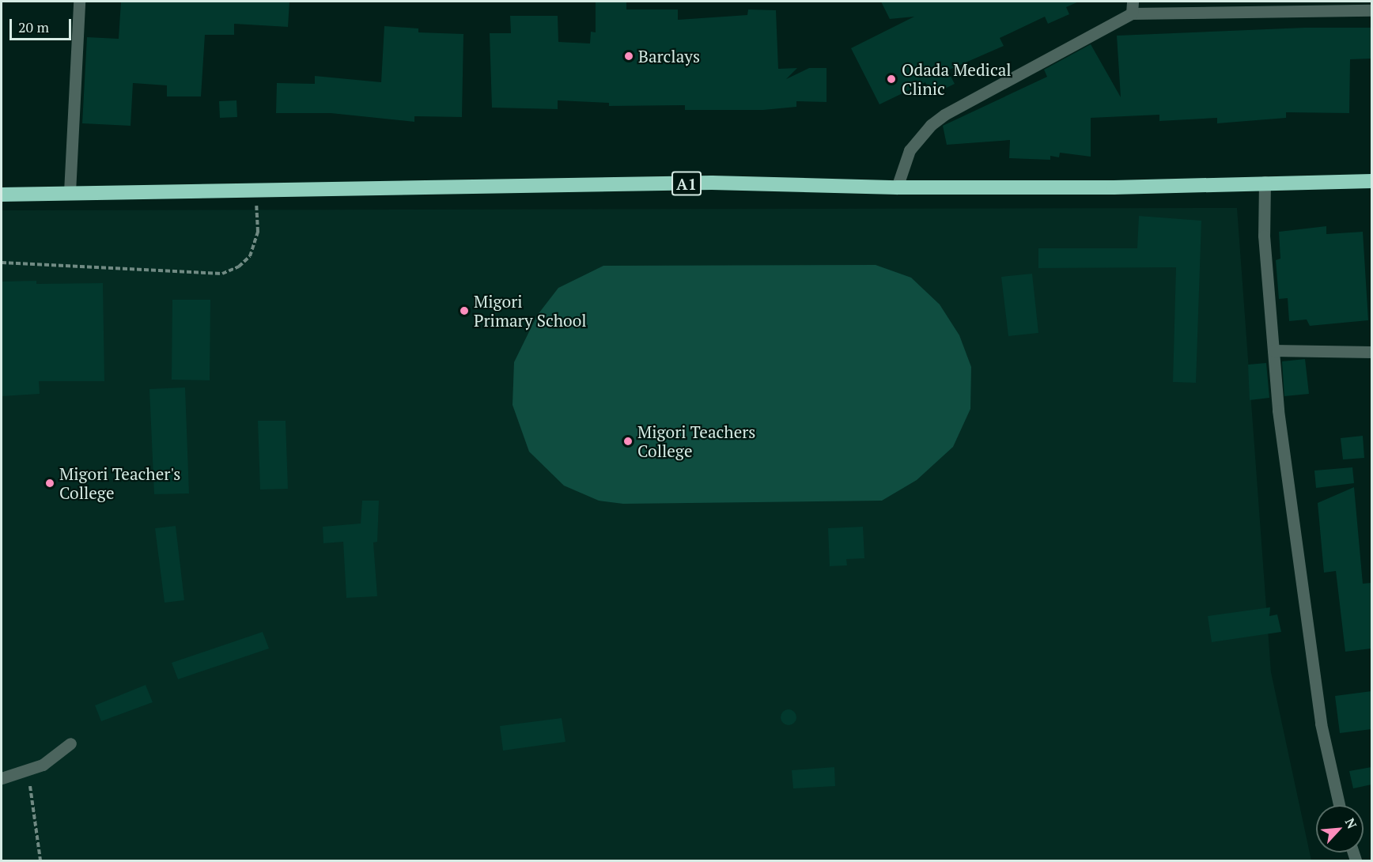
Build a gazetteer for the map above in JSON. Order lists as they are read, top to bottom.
{
  "streets": {
    "highway": ["A1"]
  },
  "places": [
    "Barclays",
    "Odada Medical Clinic",
    "Migori Primary School",
    "Migori Teachers College",
    "Migori Teacher's College"
  ],
  "scale_bar": "20 m",
  "north": "top right"
}
